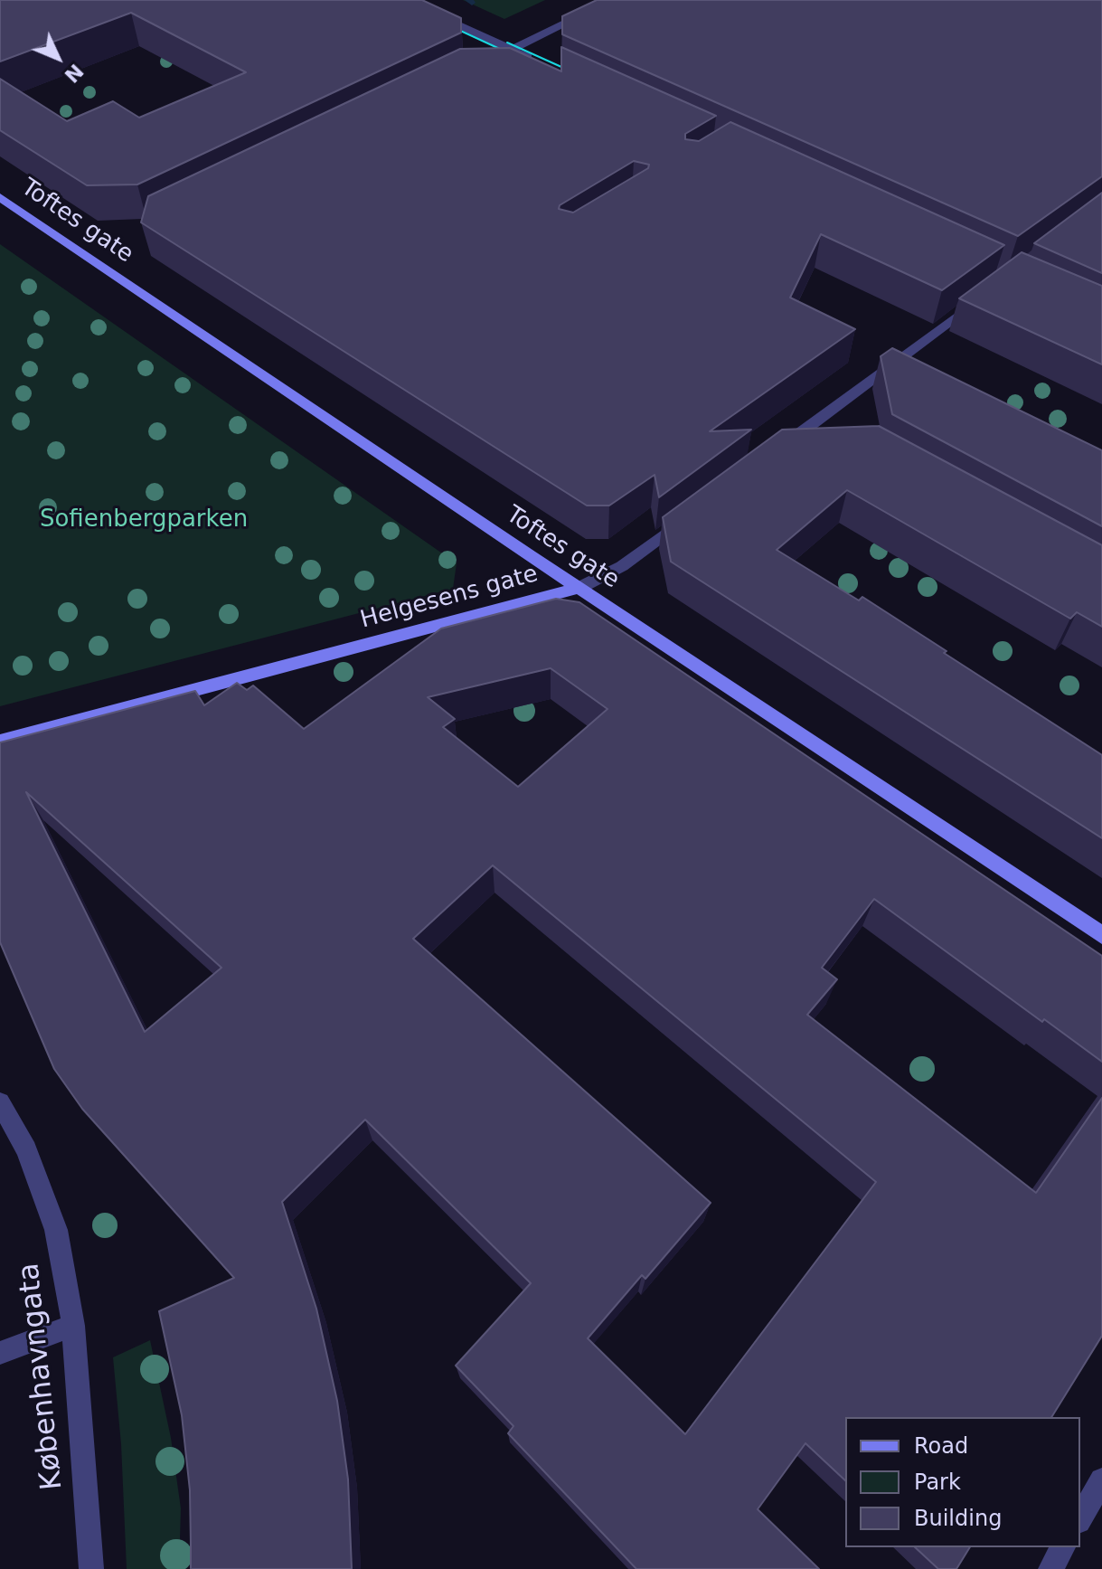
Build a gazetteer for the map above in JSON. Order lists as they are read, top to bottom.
{
  "streets": {
    "main road": ["Toftes gate", "Helgesens gate"],
    "street": ["Københavngata"]
  },
  "crossings": [
    ["Toftes gate", "Helgesens gate"]
  ],
  "parks": ["Sofienbergparken"],
  "legend": ["Road", "Park", "Building"],
  "north": "bottom right"
}
